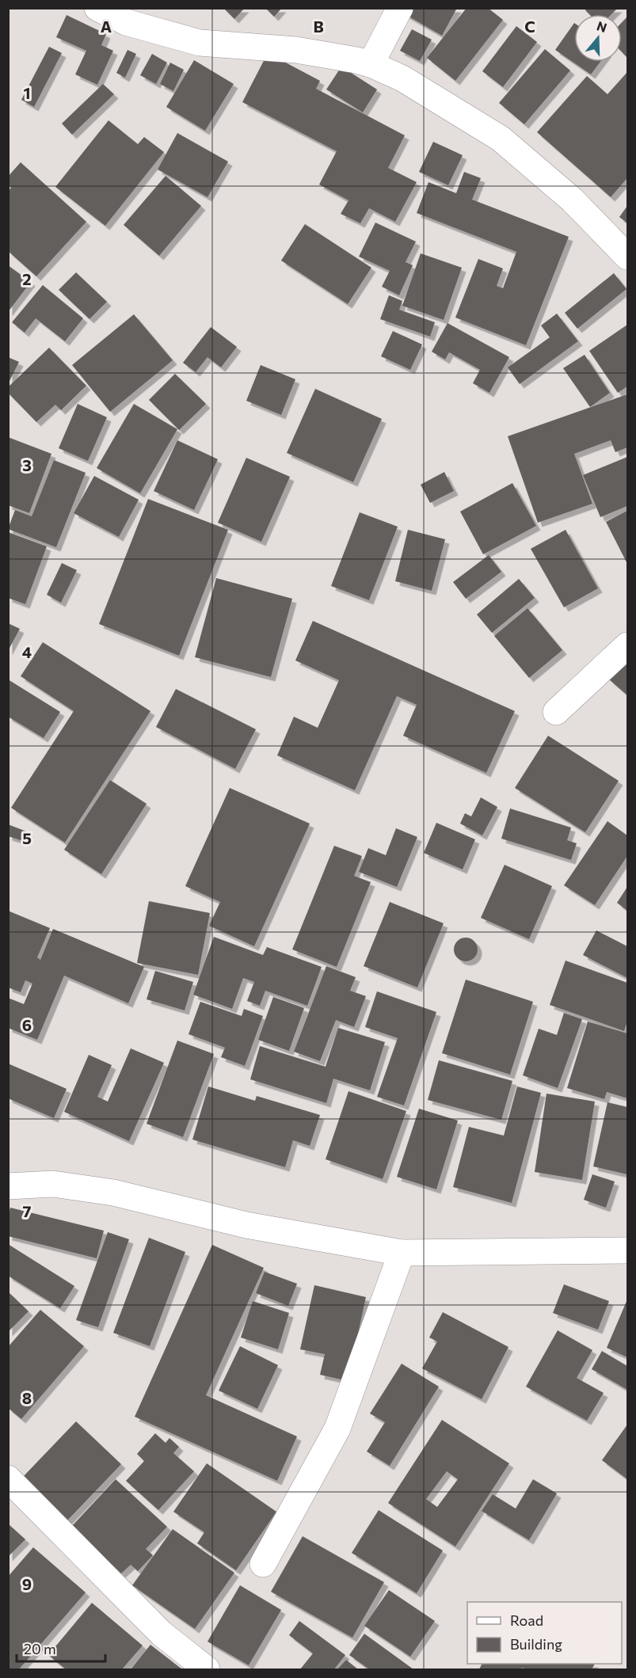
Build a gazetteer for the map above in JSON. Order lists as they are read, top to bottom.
{
  "legend": ["Road", "Building"],
  "scale_bar": "20 m",
  "north": "top",
  "grid": {
    "columns": ["A", "B", "C"],
    "rows": [
      "1",
      "2",
      "3",
      "4",
      "5",
      "6",
      "7",
      "8",
      "9"
    ]
  }
}
